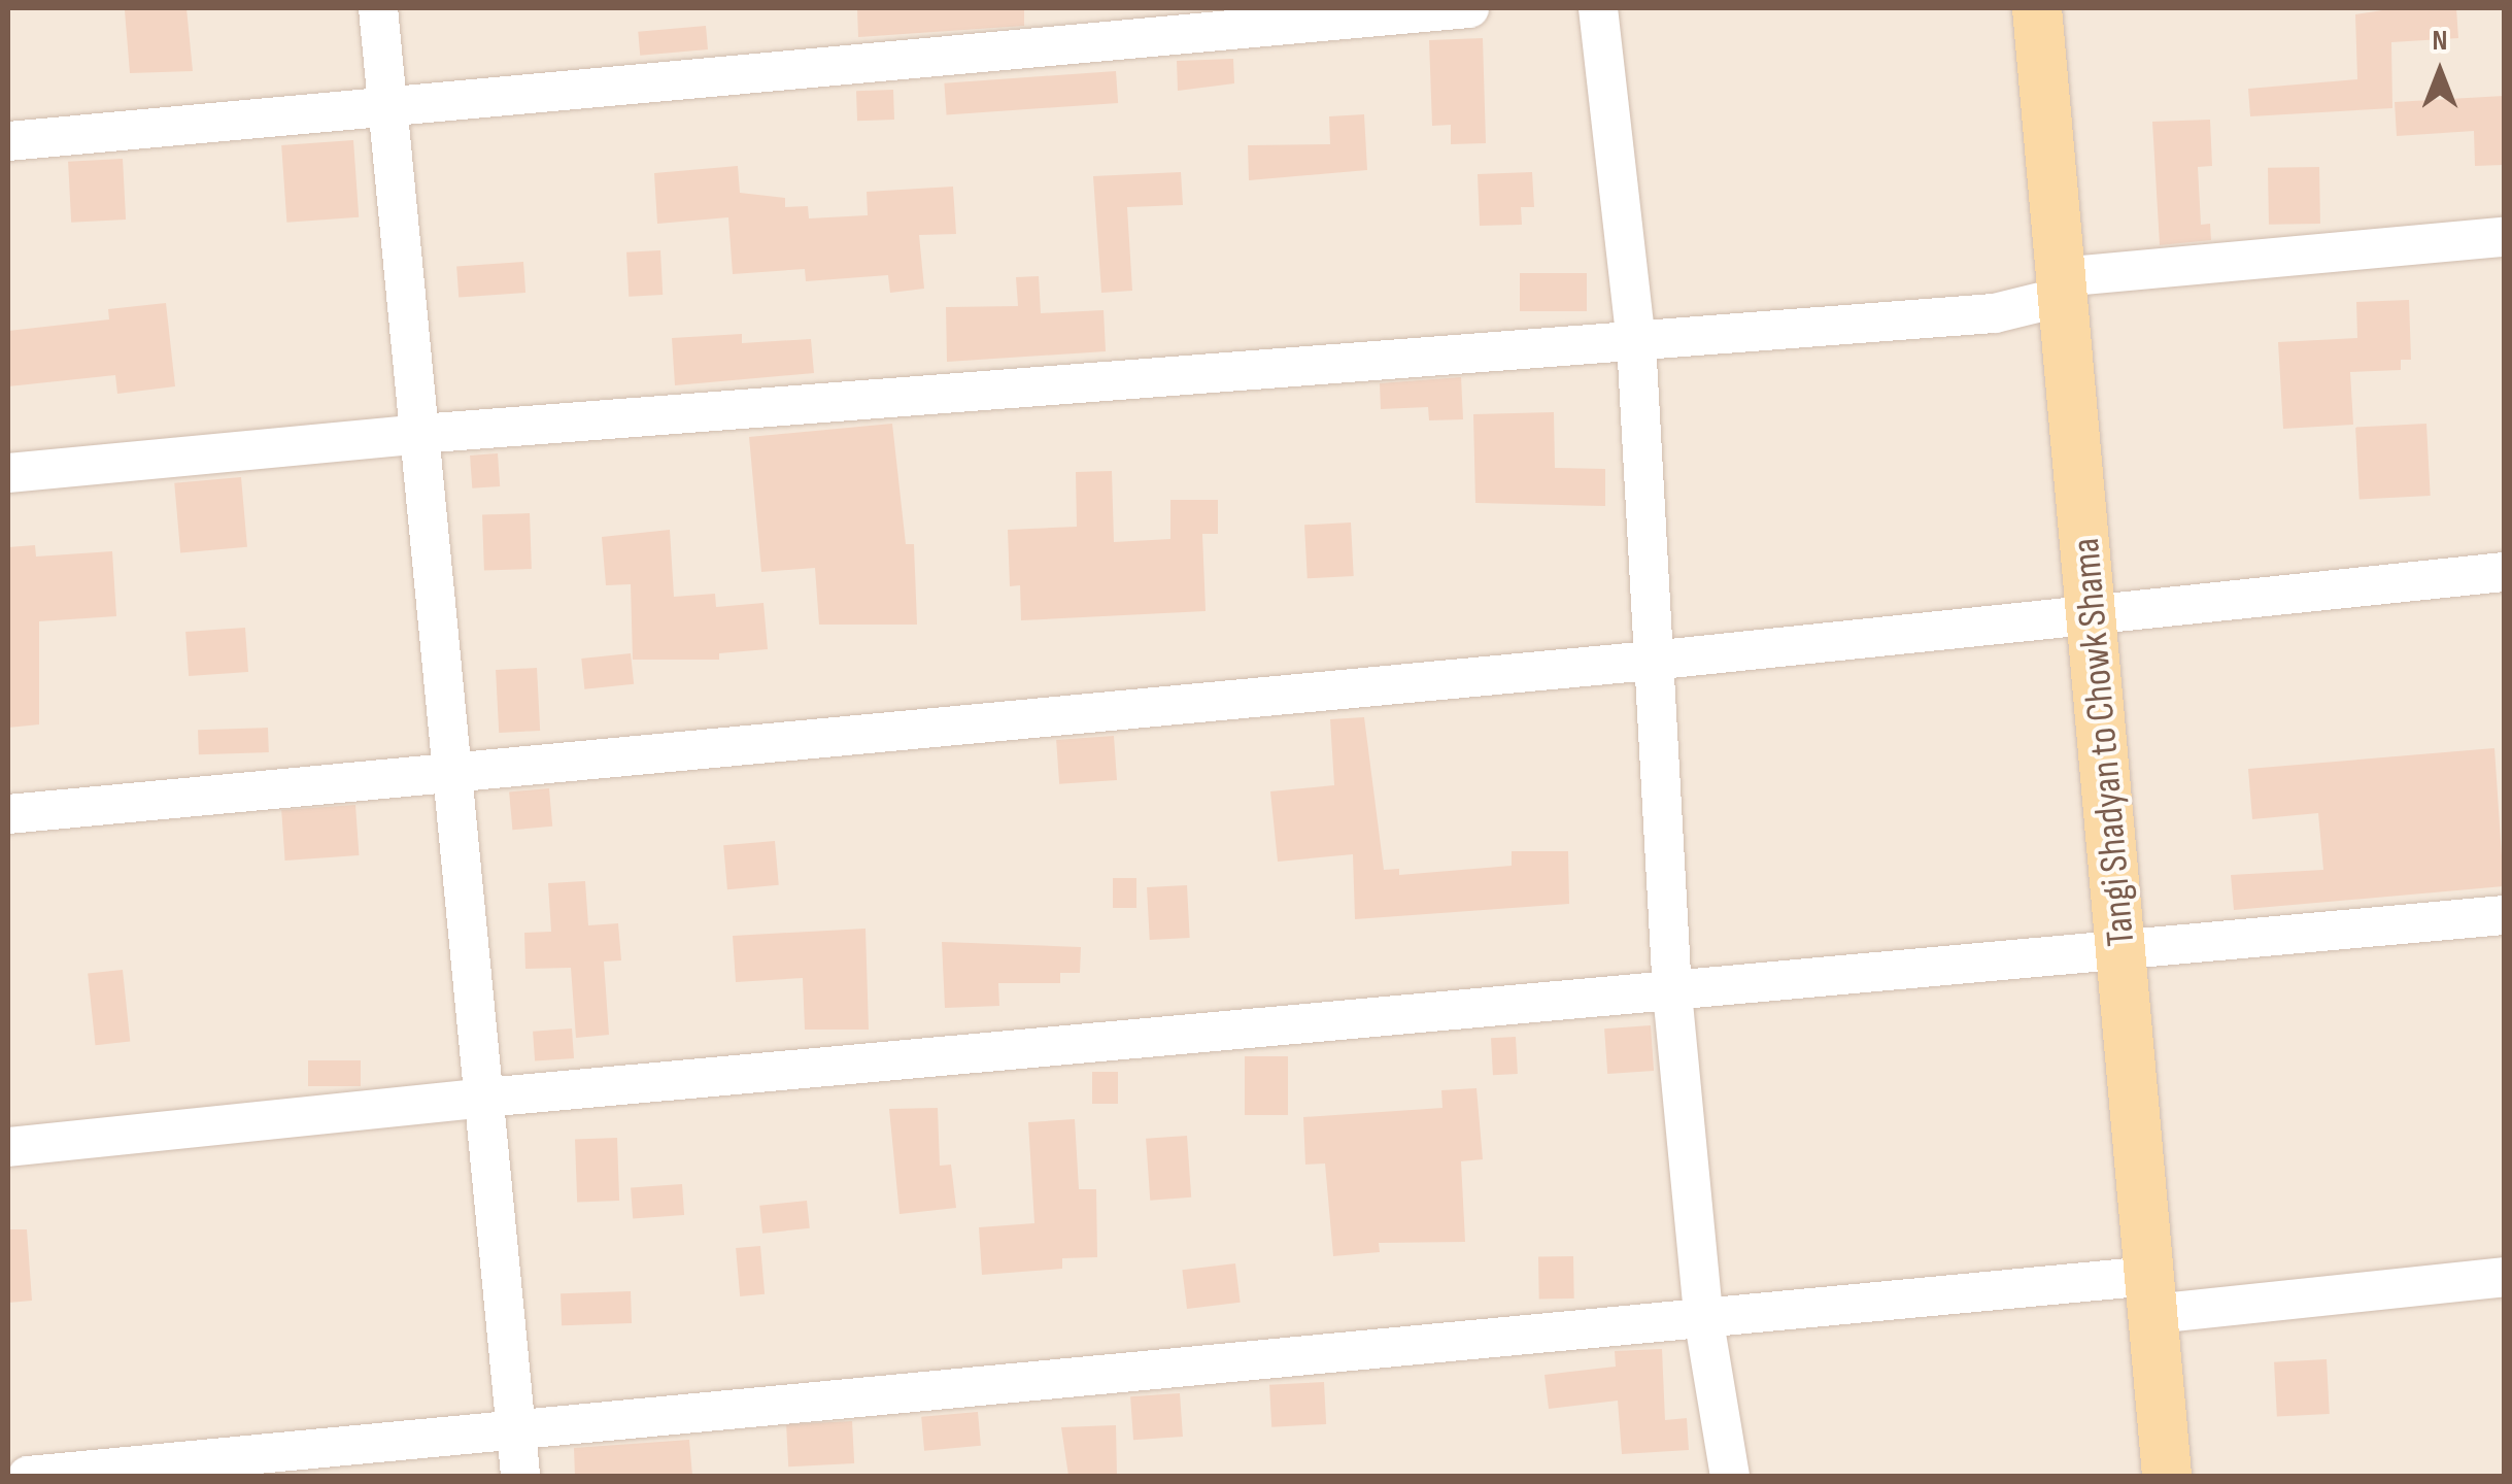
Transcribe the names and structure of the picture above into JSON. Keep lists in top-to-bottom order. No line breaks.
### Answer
{"streets":{"main road":["Tangi Shadyan to Chowk Shama"]},"north":"top"}
